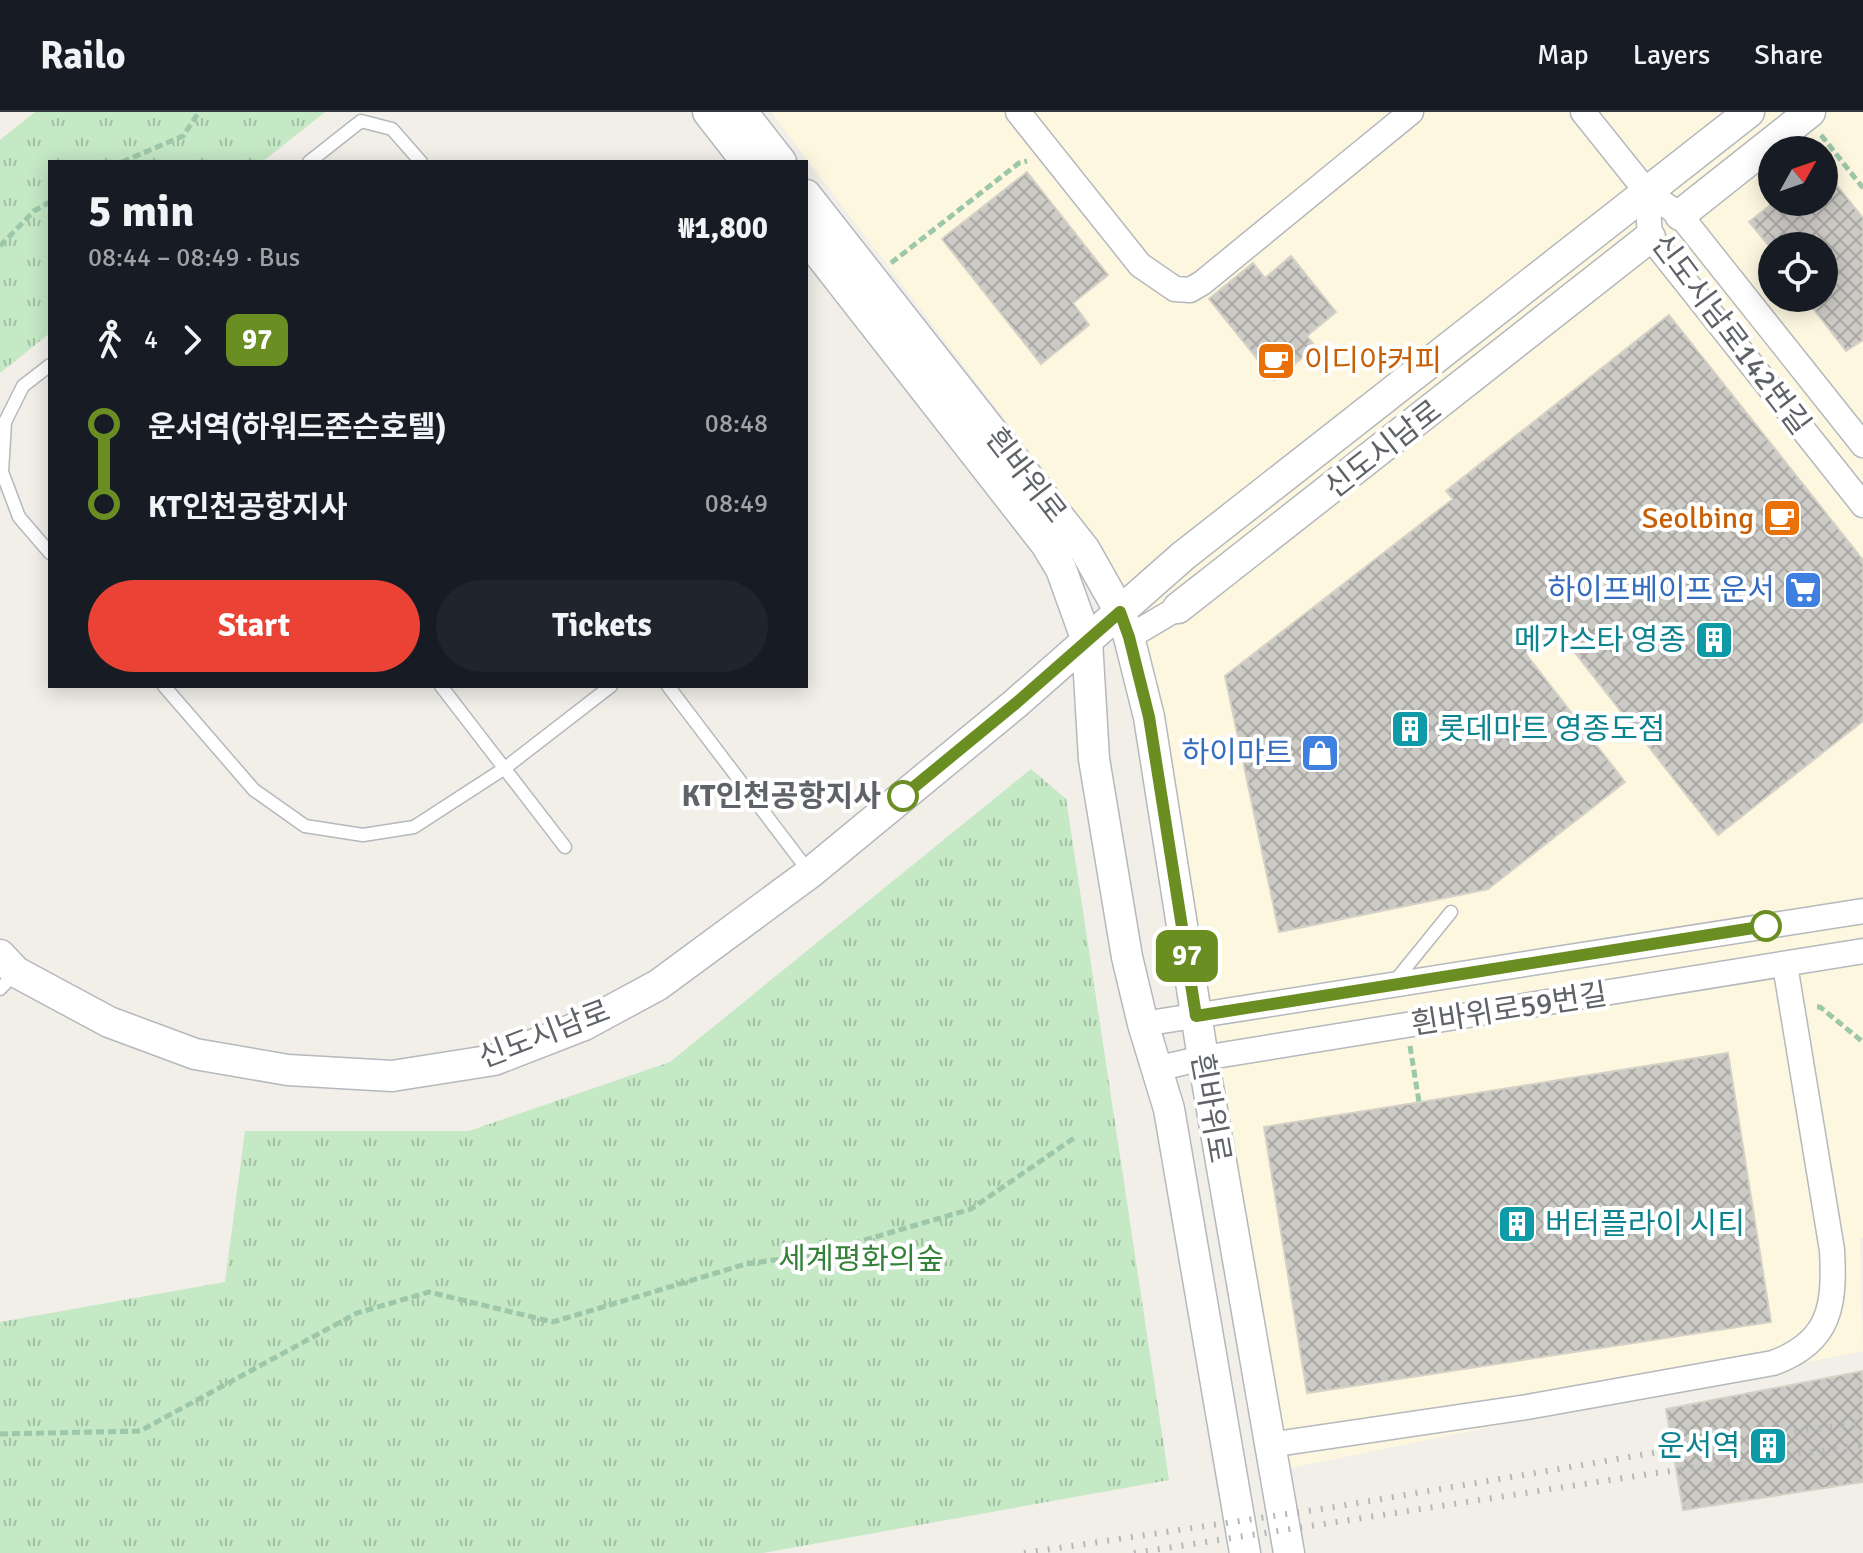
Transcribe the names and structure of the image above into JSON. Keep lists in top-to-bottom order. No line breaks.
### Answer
{"streets":{"street":["신도시남로142번길","신도시남로","흰바위로","흰바위로59번길"]},"crossings":[["신도시남로142번길","신도시남로"],["신도시남로","흰바위로"],["흰바위로","흰바위로59번길"]],"parks":["세계평화의숲"],"places":{"cafe":["이디야커피","Seolbing"],"supermarket":["하이프베이프 운서"],"building":["메가스타 영종","롯데마트 영종도점","버터플라이 시티","운서역"],"shop":["하이마트"],"other":["KT인천공항지사"]},"lines":["bus line 97"],"north":"top right","page":{"header":"Railo","nav":["Map","Layers","Share"],"on_map":"97","heading":["5 min","08:44 – 08:49 · Bus","₩1,800"],"legs":["4","97"],"list":[{"name":"운서역(하워드존슨호텔)","value":"08:48"},{"name":"KT인천공항지사","value":"08:49"}],"buttons":["Start","Tickets"]}}
